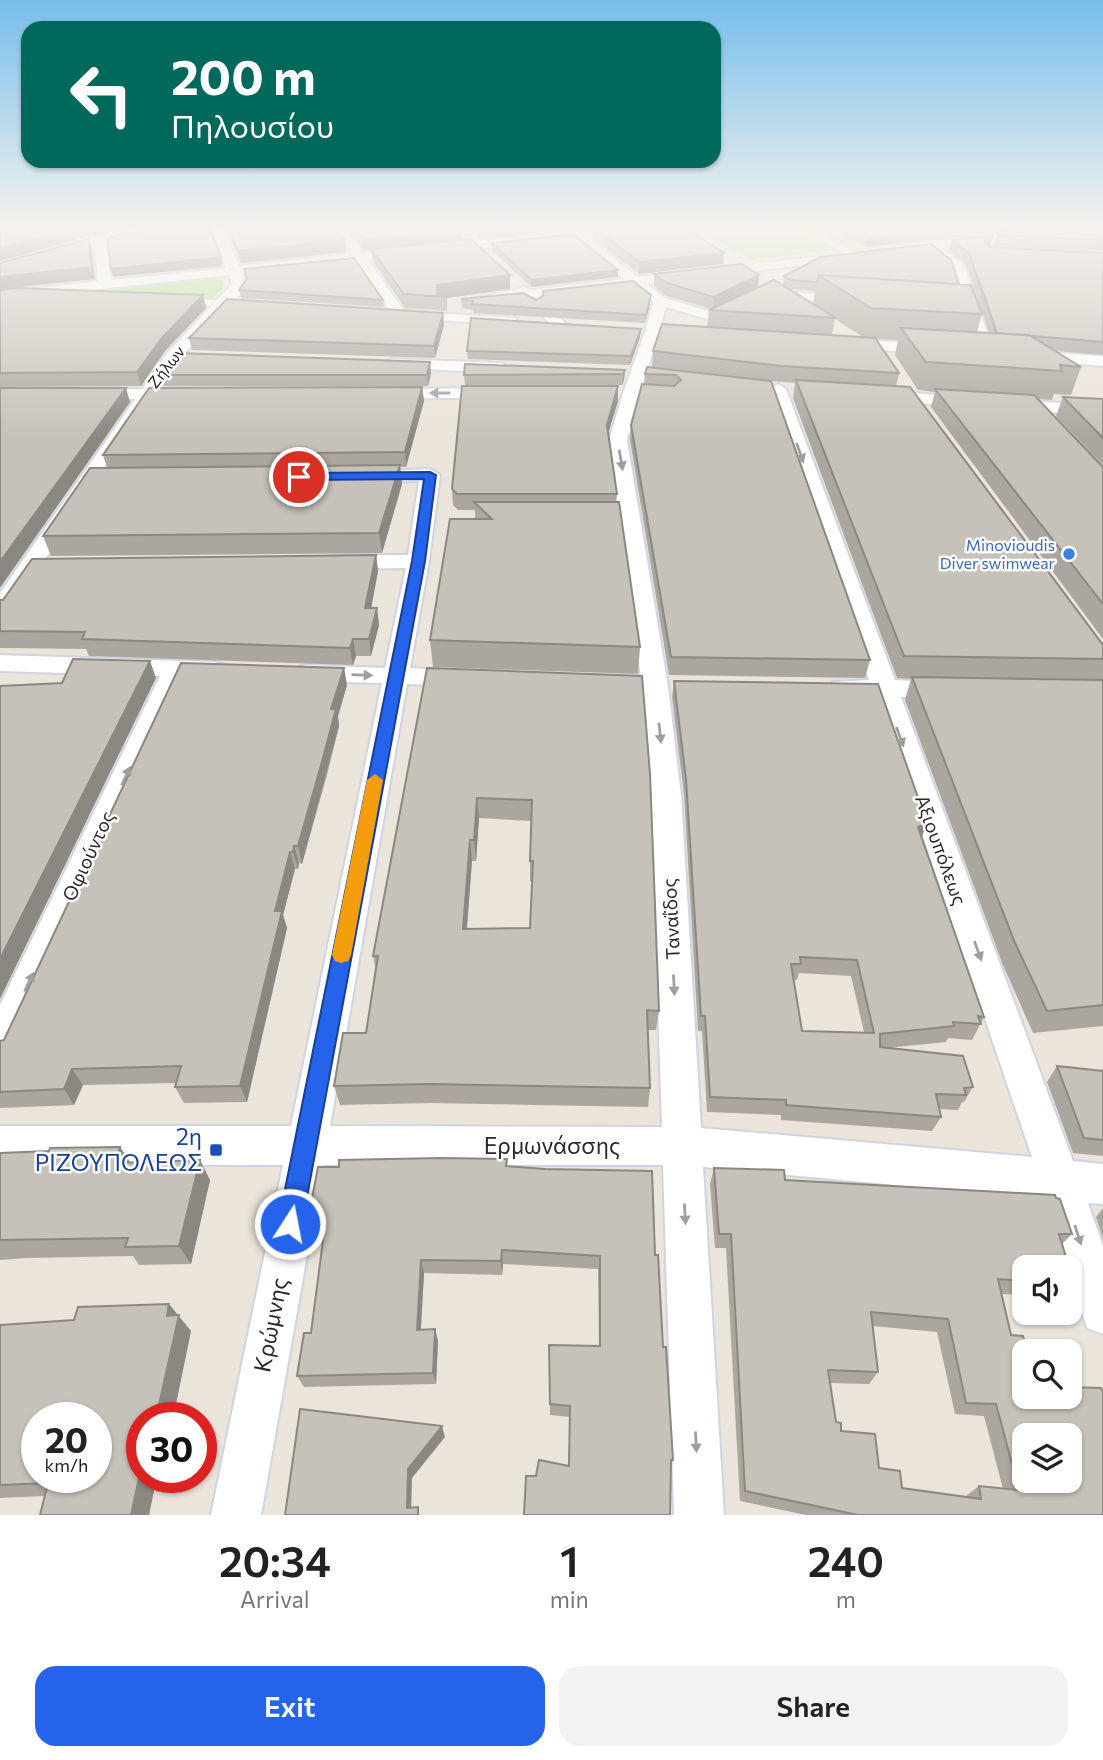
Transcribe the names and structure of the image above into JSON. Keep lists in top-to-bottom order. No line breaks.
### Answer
{"streets":{"street":["Ζήλων","Αξιουπόλεως","Οφιούντος","Ταναΐδος","Ερμωνάσσης","Κρώμνης"]},"crossings":[["Αξιουπόλεως","Ερμωνάσσης"],["Ταναΐδος","Ερμωνάσσης"],["Ερμωνάσσης","Κρώμνης"]],"one_way":["Αξιουπόλεως","Οφιούντος","Ταναΐδος"],"places":{"other":["Minovioudis Diver swimwear"],"transit":["2η ΡΙΖΟΥΠΟΛΕΩΣ"]},"page":{"turn":["200 m","Πηλουσίου"],"speed":"20 km/h","limit":"30","eta":["20:34","Arrival","1","min","240","m"],"buttons":["Exit","Share"]}}
